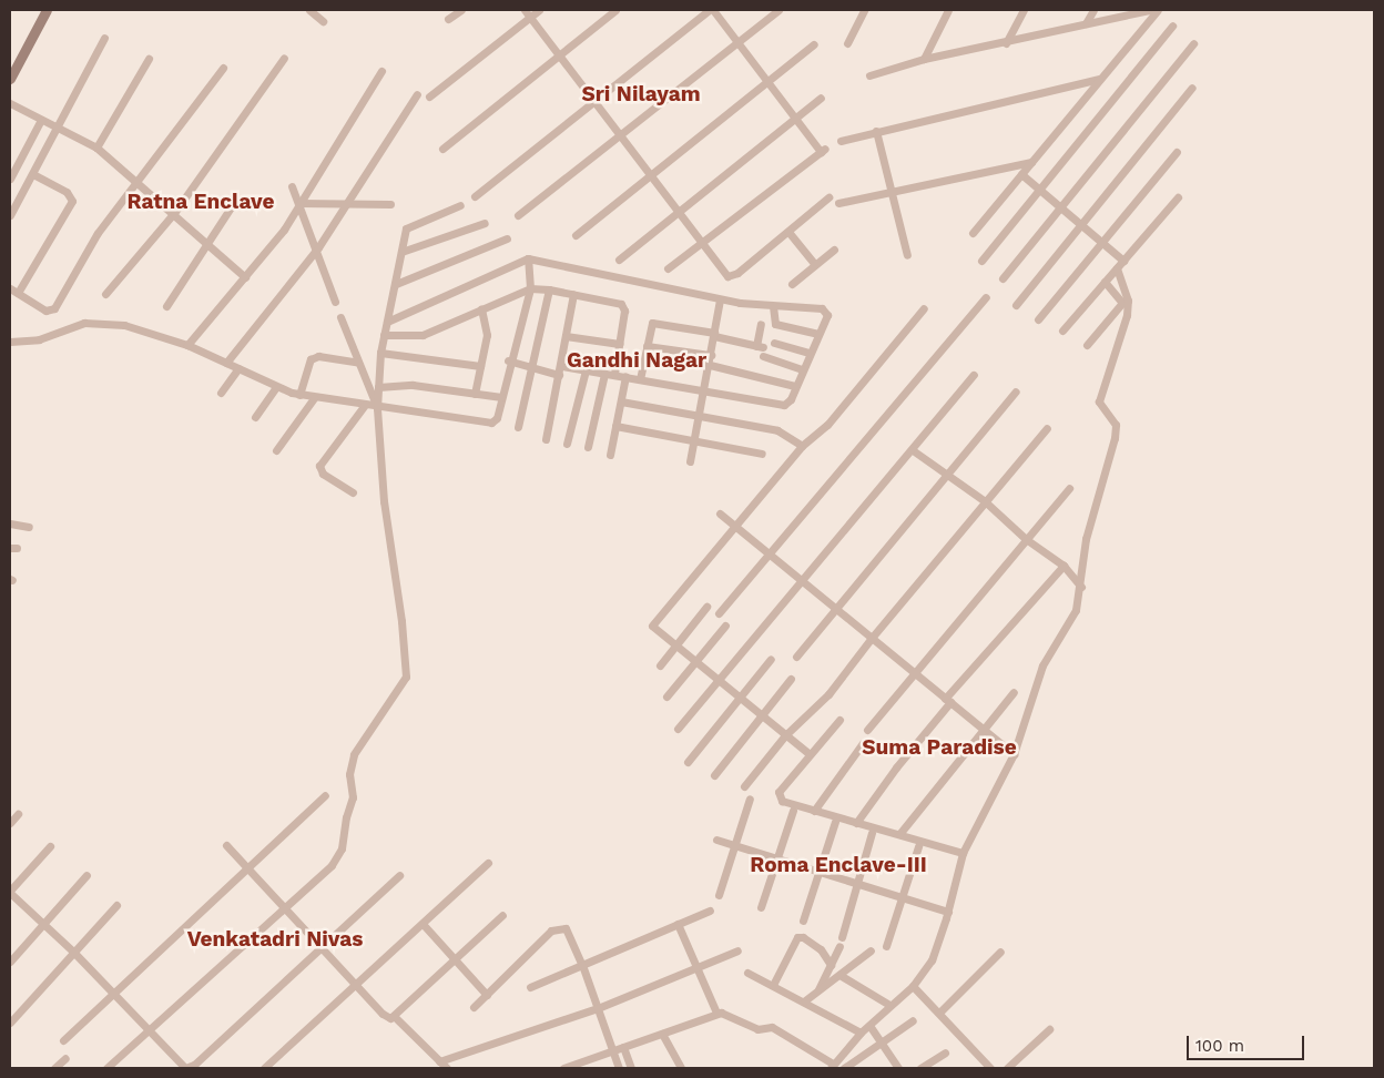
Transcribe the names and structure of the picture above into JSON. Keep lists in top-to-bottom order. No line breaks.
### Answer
{"districts":["Sri Nilayam","Ratna Enclave","Gandhi Nagar","Suma Paradise","Roma Enclave-III","Venkatadri Nivas"],"scale_bar":"100 m"}
